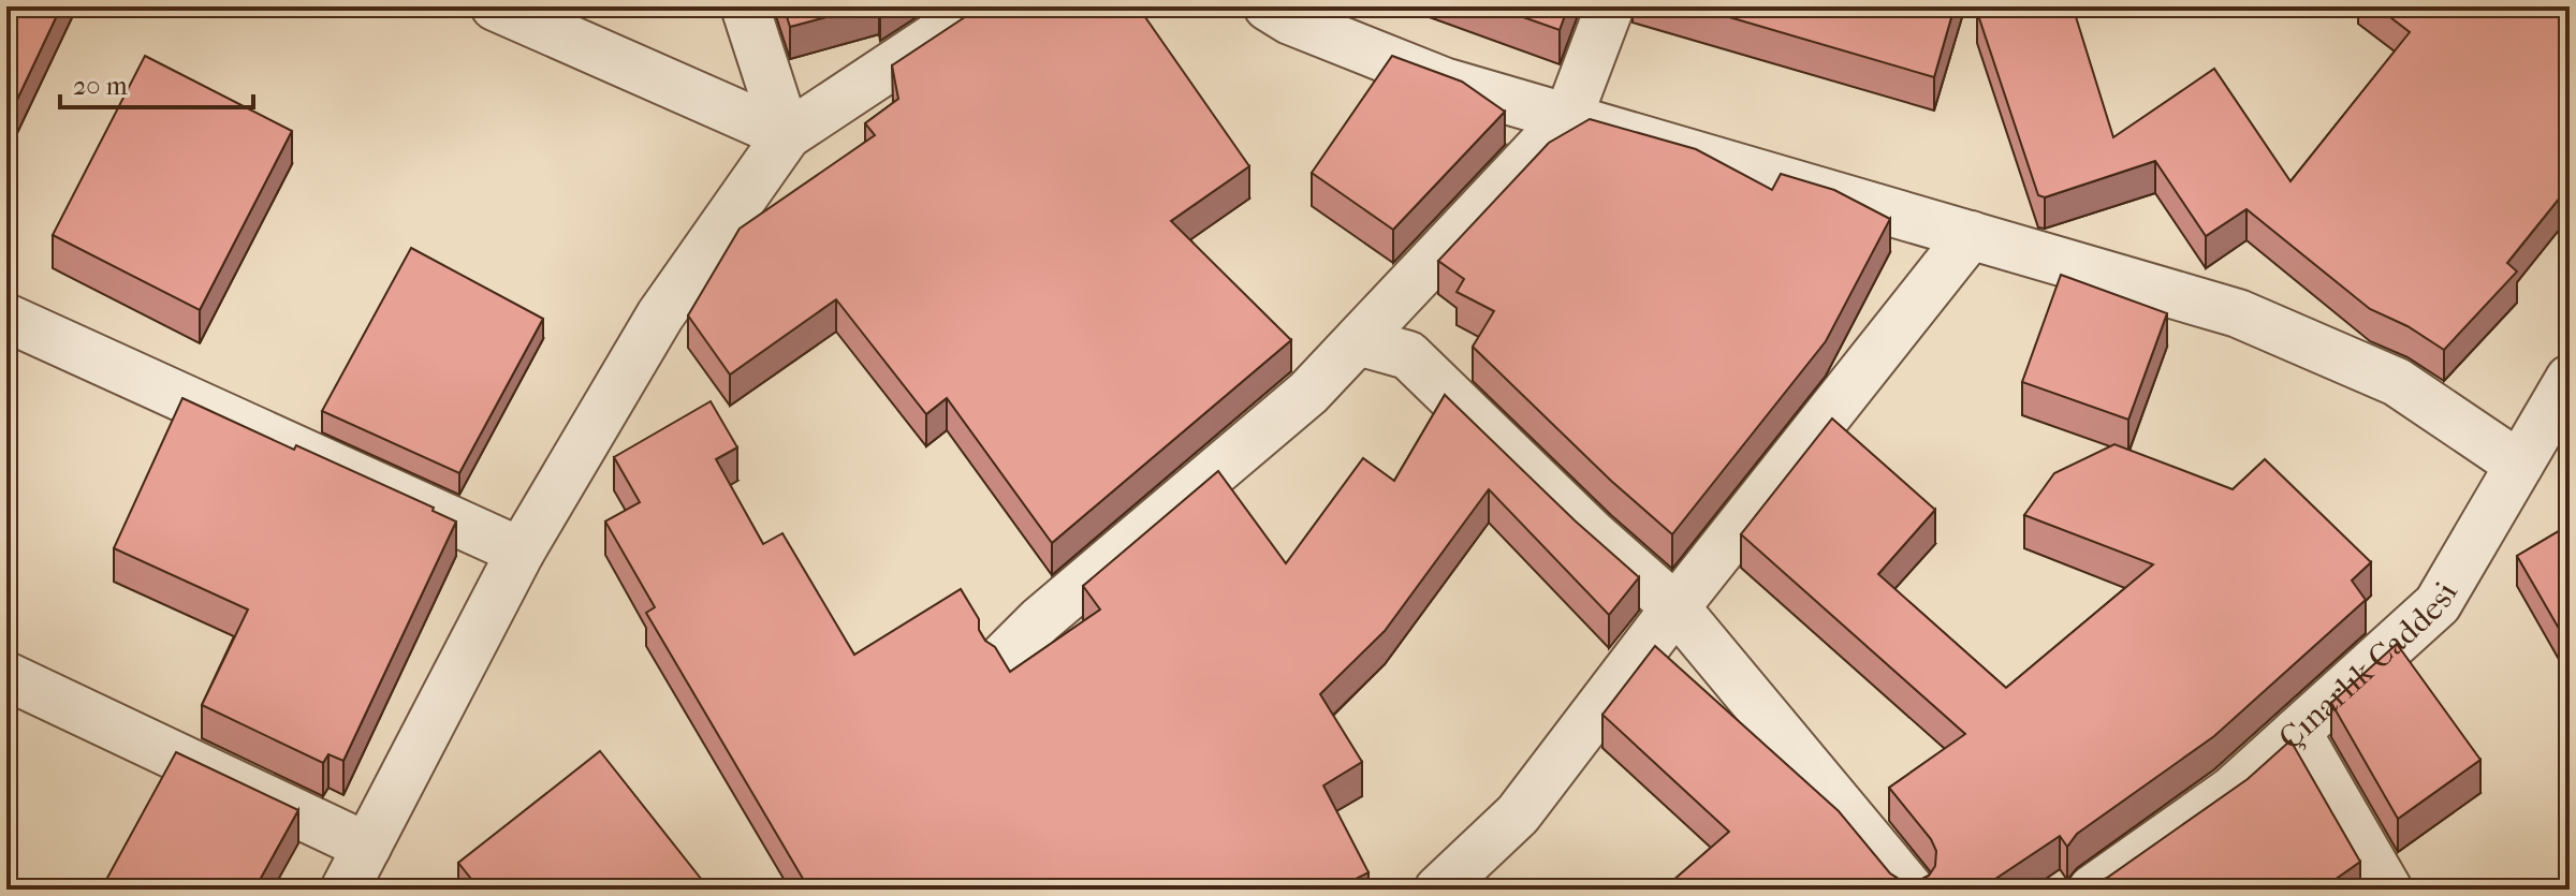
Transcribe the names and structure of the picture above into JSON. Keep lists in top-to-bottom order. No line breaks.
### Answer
{"streets":{"street":["Çınarlık Caddesi"]},"scale_bar":"20 m"}
